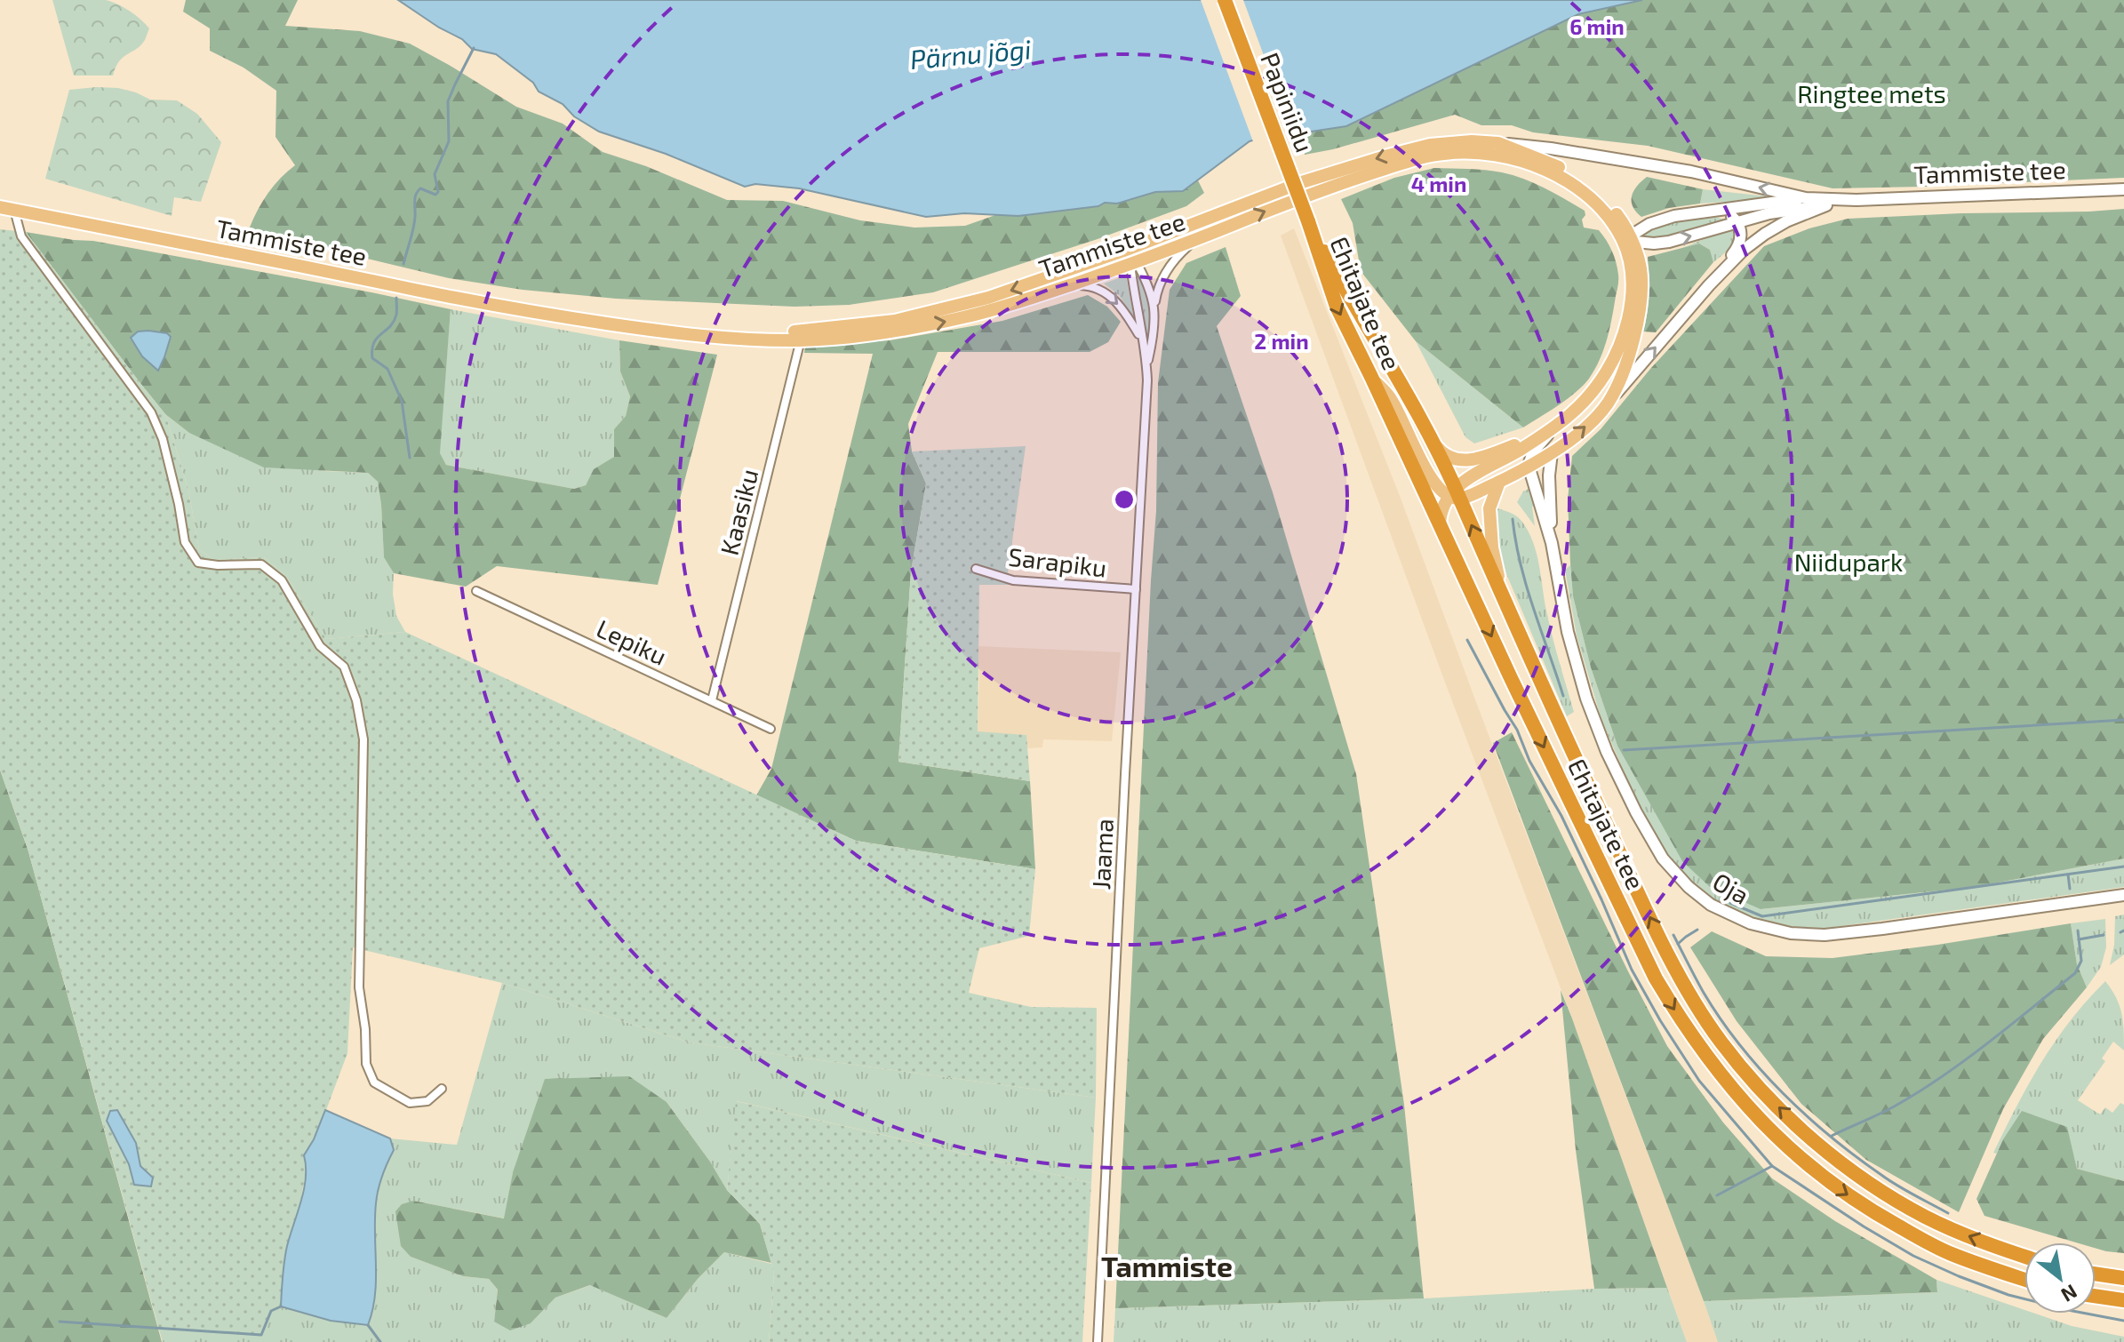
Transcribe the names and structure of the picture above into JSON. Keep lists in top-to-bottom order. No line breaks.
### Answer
{"streets":{"highway":["Papiniidu","Ehitajate tee"],"main road":["Tammiste tee","Oja"],"street":["Kaasiku","Sarapiku","Lepiku","Jaama"]},"crossings":[["Papiniidu","Ehitajate tee"],["Tammiste tee","Kaasiku"],["Tammiste tee","Jaama"],["Kaasiku","Lepiku"],["Sarapiku","Jaama"]],"districts":["Tammiste"],"water":["Pärnu jõgi"],"parks":["Ringtee mets","Niidupark"],"north":"bottom right","rings":["6 min","4 min","2 min"]}
